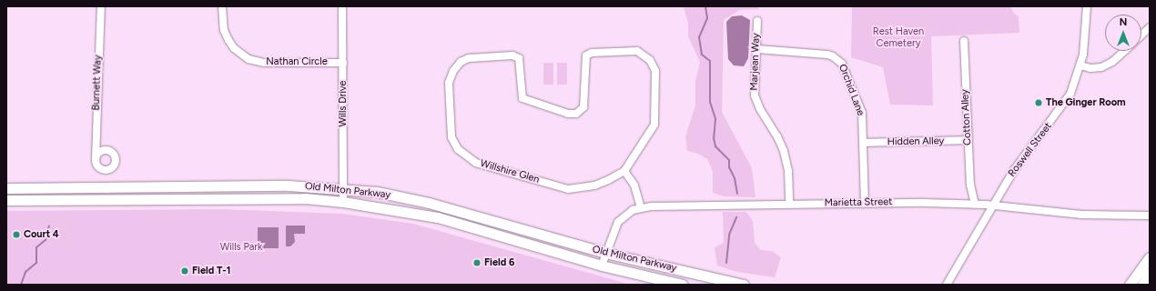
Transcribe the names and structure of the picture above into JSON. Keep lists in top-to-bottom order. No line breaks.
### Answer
{"streets":{"main road":["Old Milton Parkway"],"street":["Nathan Circle","Marjean Way","Burnett Way","Orchid Lane","Wills Drive","Cotton Alley","Hidden Alley","Roswell Street","Willshire Glen","Marietta Street"]},"crossings":[["Nathan Circle","Wills Drive"],["Marjean Way","Orchid Lane"],["Marjean Way","Marietta Street"],["Orchid Lane","Hidden Alley"],["Orchid Lane","Marietta Street"],["Wills Drive","Old Milton Parkway"],["Cotton Alley","Hidden Alley"],["Cotton Alley","Marietta Street"],["Roswell Street","Marietta Street"],["Old Milton Parkway","Marietta Street"]],"parks":["Rest Haven Cemetery","Wills Park"],"places":["The Ginger Room","Court 4","Field 6","Field T-1"],"north":"top"}
